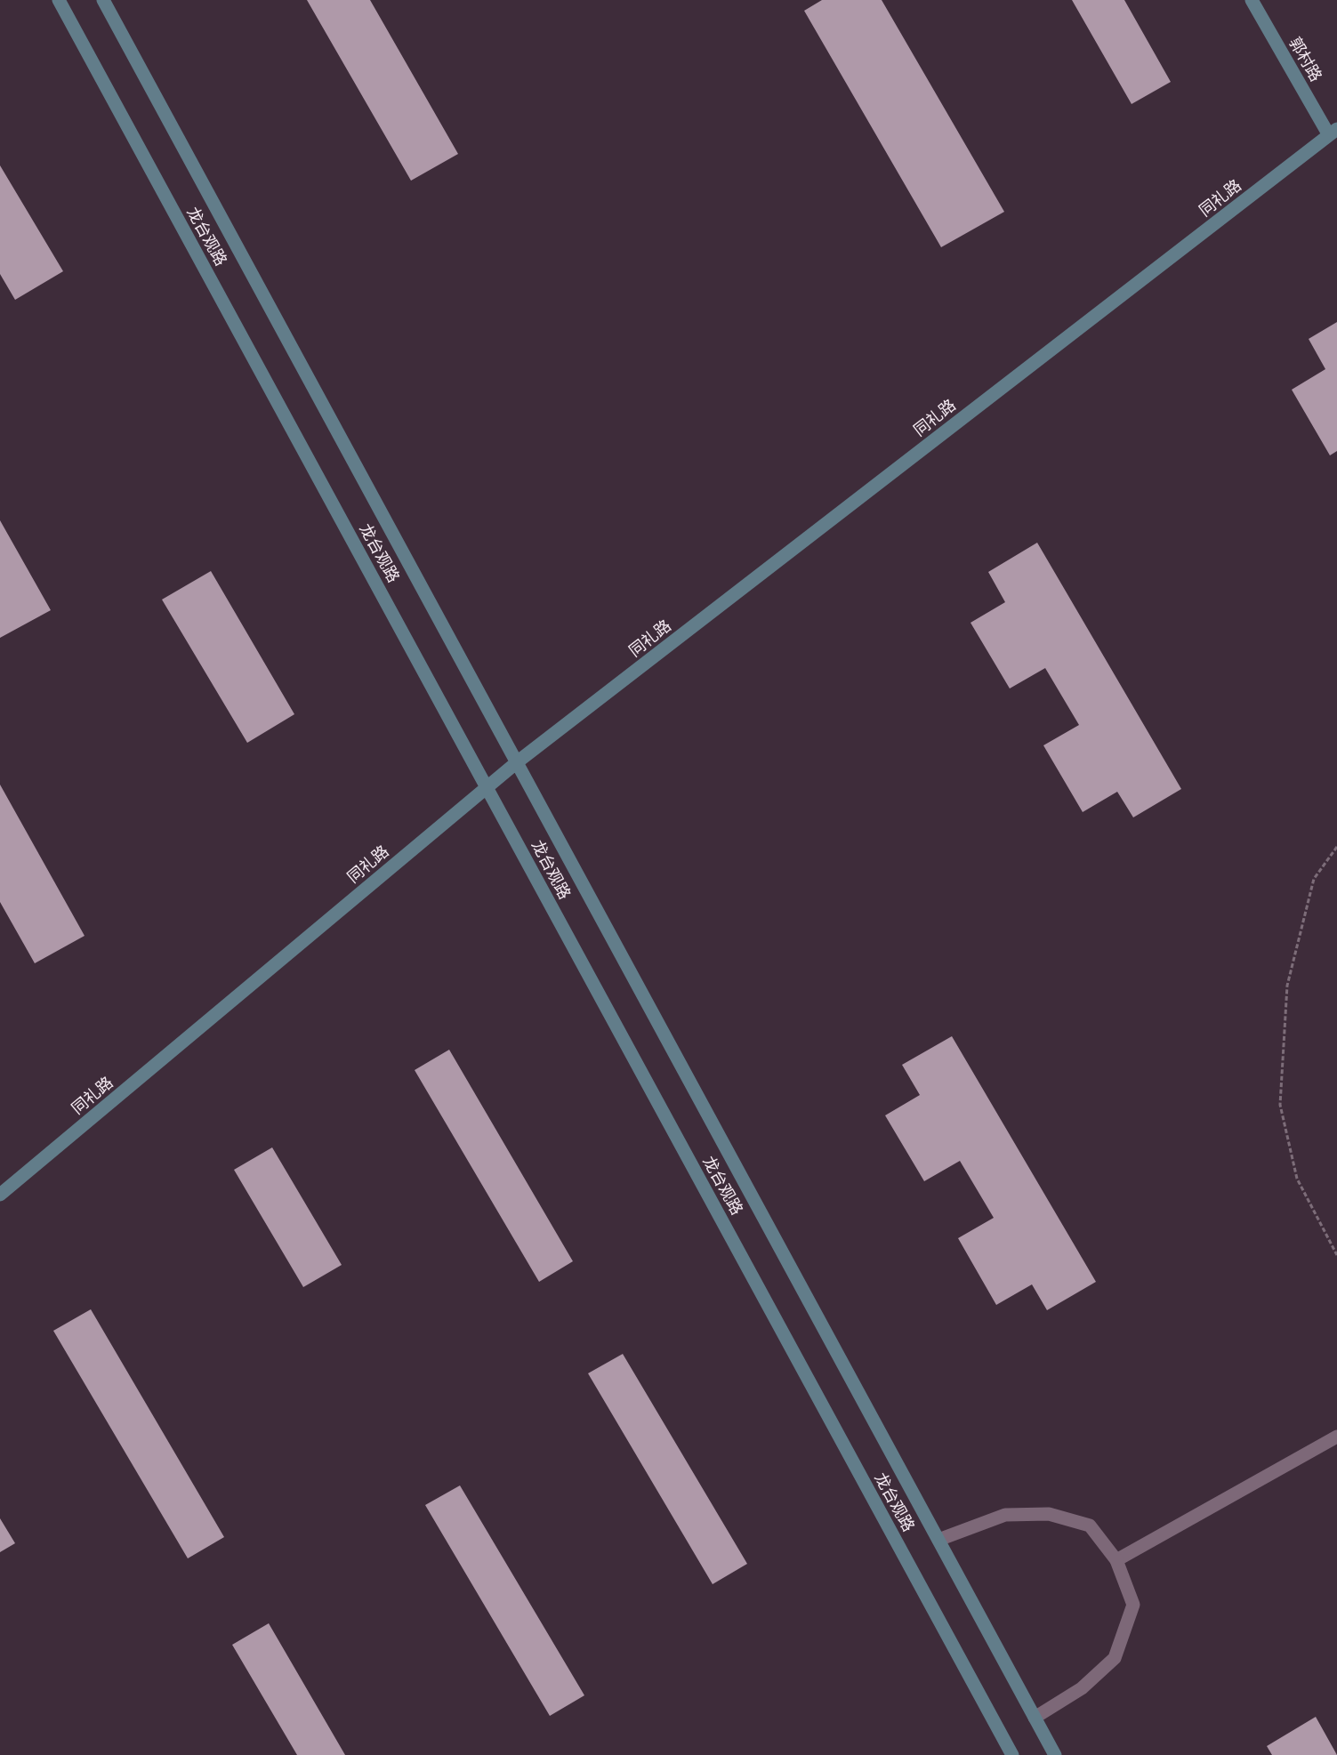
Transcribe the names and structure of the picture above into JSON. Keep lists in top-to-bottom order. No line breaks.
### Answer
{"streets":{"street":["郭村路","同礼路","龙台观路"]},"crossings":[["郭村路","同礼路"],["同礼路","龙台观路"]]}
